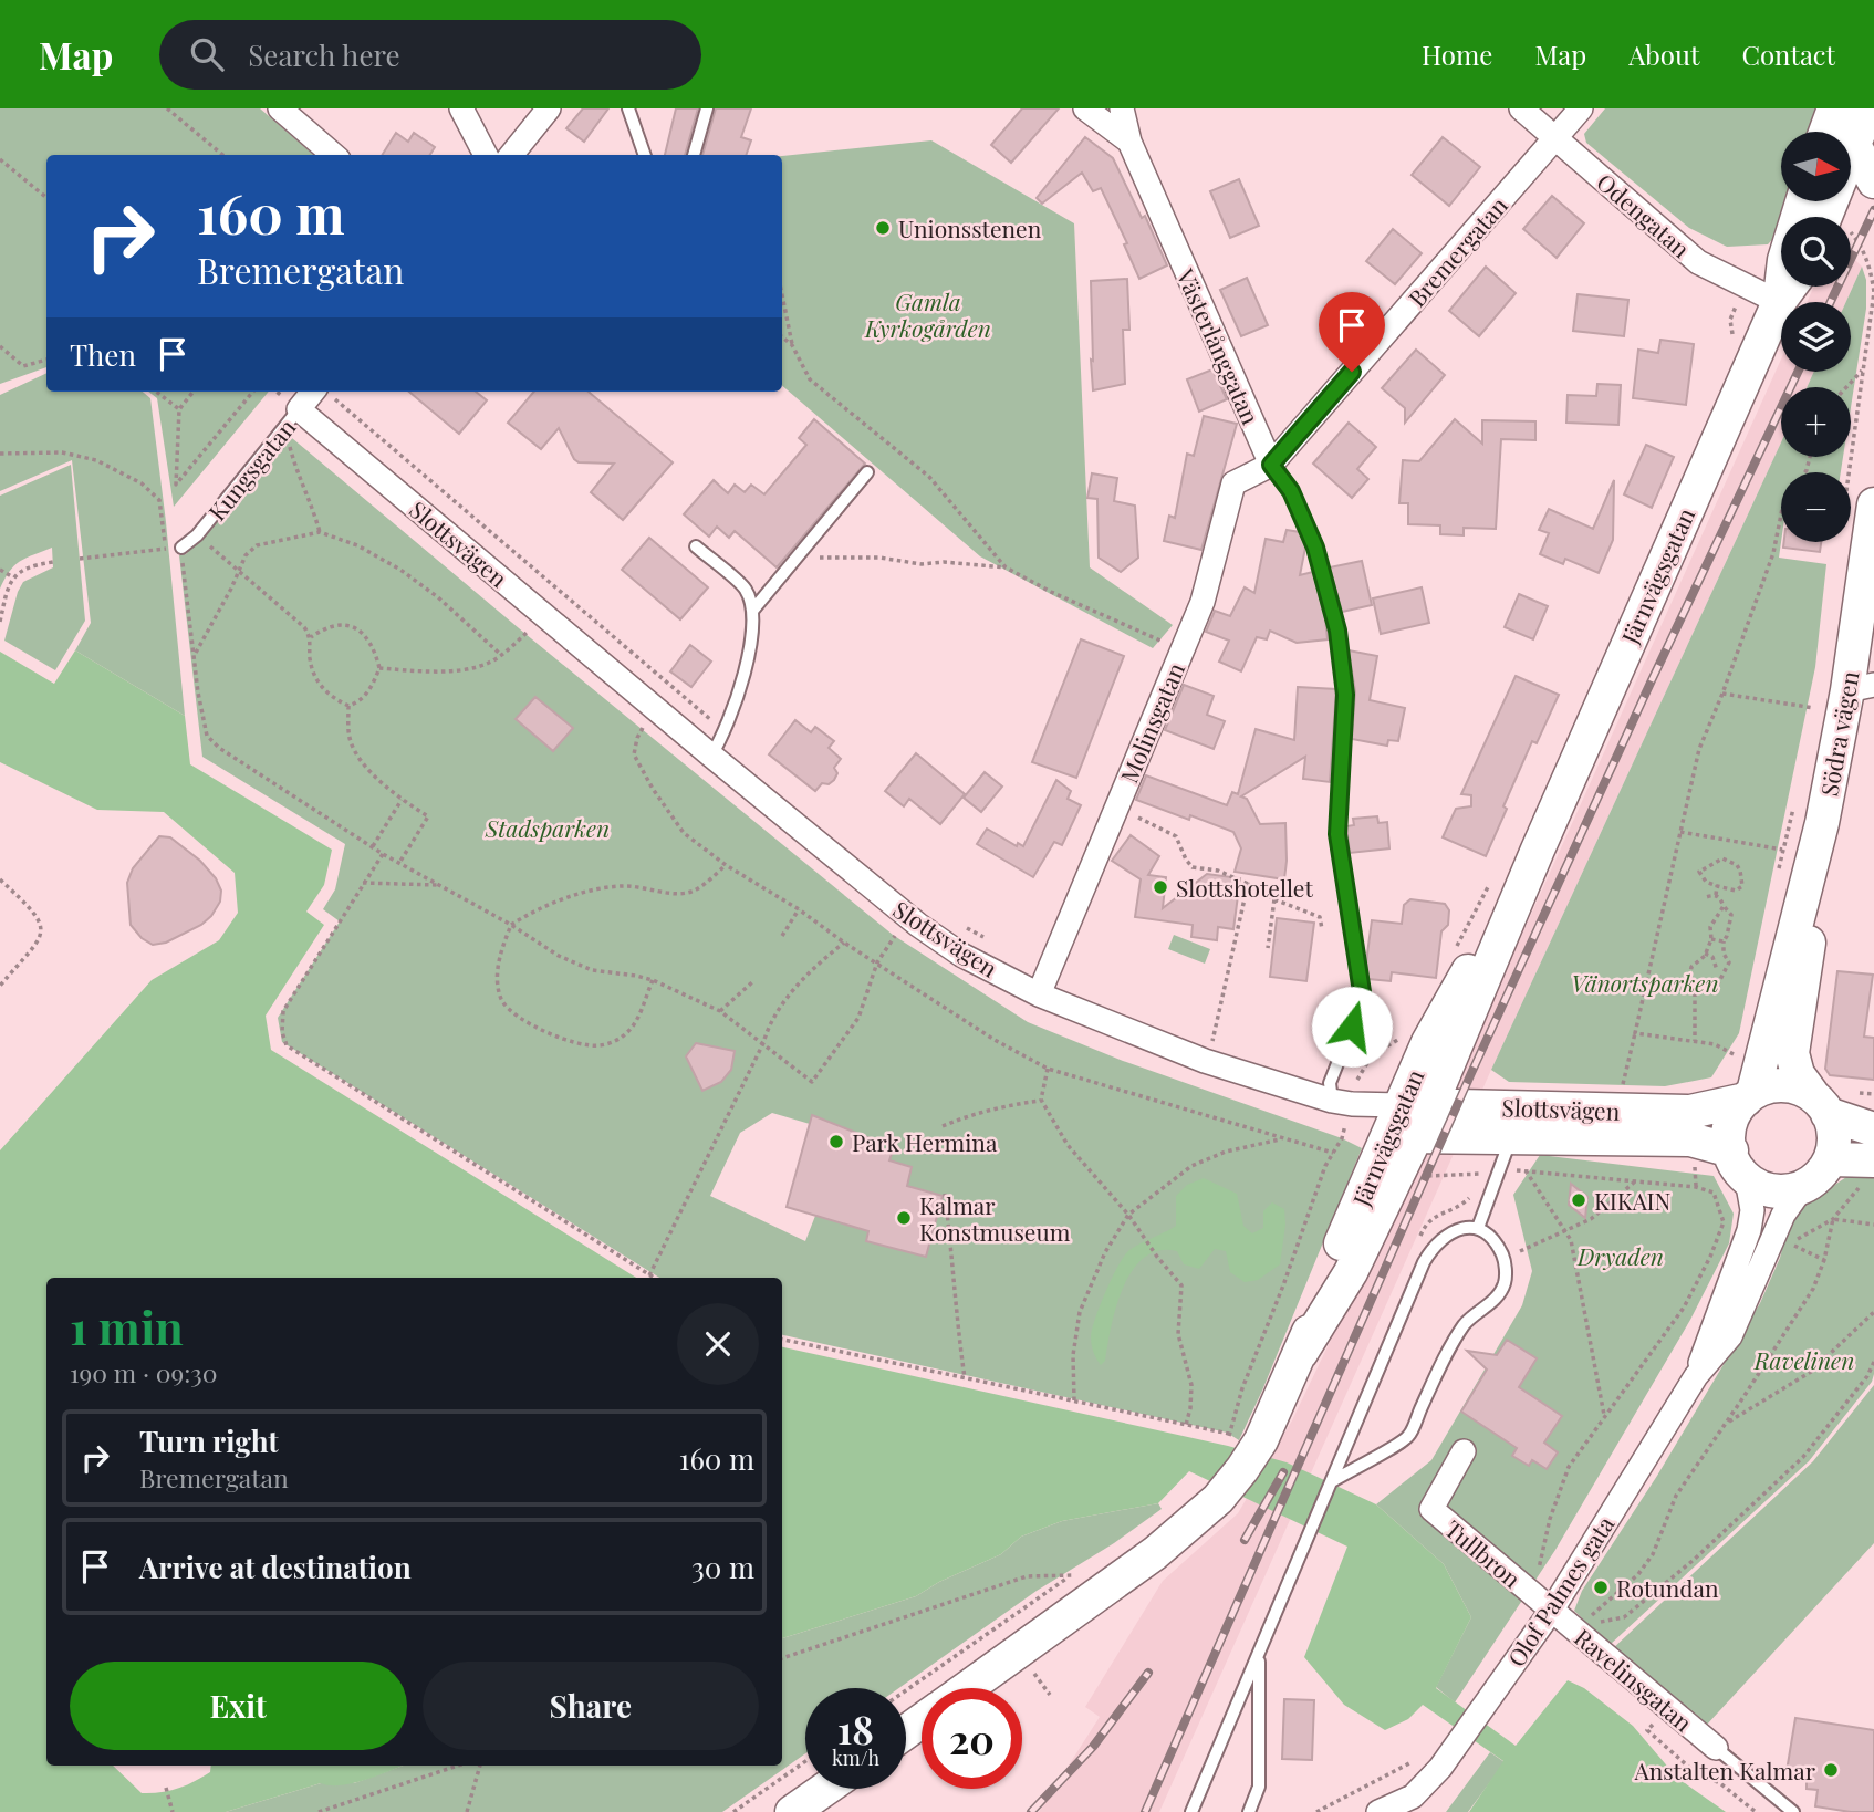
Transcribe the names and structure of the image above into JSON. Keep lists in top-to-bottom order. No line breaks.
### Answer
{"streets":{"main road":["Slottsvägen","Järnvägsgatan","Södra vägen"],"street":["Odengatan","Bremergatan","Västerlånggatan","Kungsgatan","Molinsgatan","Tullbron","Olof Palmes gata","Ravelinsgatan"]},"crossings":[["Odengatan","Bremergatan"],["Odengatan","Järnvägsgatan"],["Bremergatan","Västerlånggatan"],["Bremergatan","Molinsgatan"],["Västerlånggatan","Slottsvägen"],["Västerlånggatan","Molinsgatan"],["Kungsgatan","Slottsvägen"],["Slottsvägen","Järnvägsgatan"],["Slottsvägen","Molinsgatan"],["Slottsvägen","Södra vägen"],["Slottsvägen","Olof Palmes gata"],["Södra vägen","Olof Palmes gata"],["Tullbron","Olof Palmes gata"],["Tullbron","Ravelinsgatan"],["Olof Palmes gata","Ravelinsgatan"]],"parks":["Gamla Kyrkogården","Stadsparken","Vänortsparken","Dryaden","Ravelinen"],"places":["Unionsstenen","Slottshotellet","Park Hermina","KIKAIN","Kalmar Konstmuseum","Rotundan","Anstalten Kalmar"],"north":"right","page":{"header":"Map","search":"Search here","nav":["Home","Map","About","Contact"],"map_buttons":["+","−"],"turn":["160 m","Bremergatan"],"then":"Then","heading":["1 min","190 m · 09:30"],"list":[{"name":"Turn right","note":"Bremergatan","value":"160 m"},{"name":"Arrive at destination","value":"30 m"}],"buttons":["Exit","Share"],"speed":"18 km/h","limit":"20"}}
